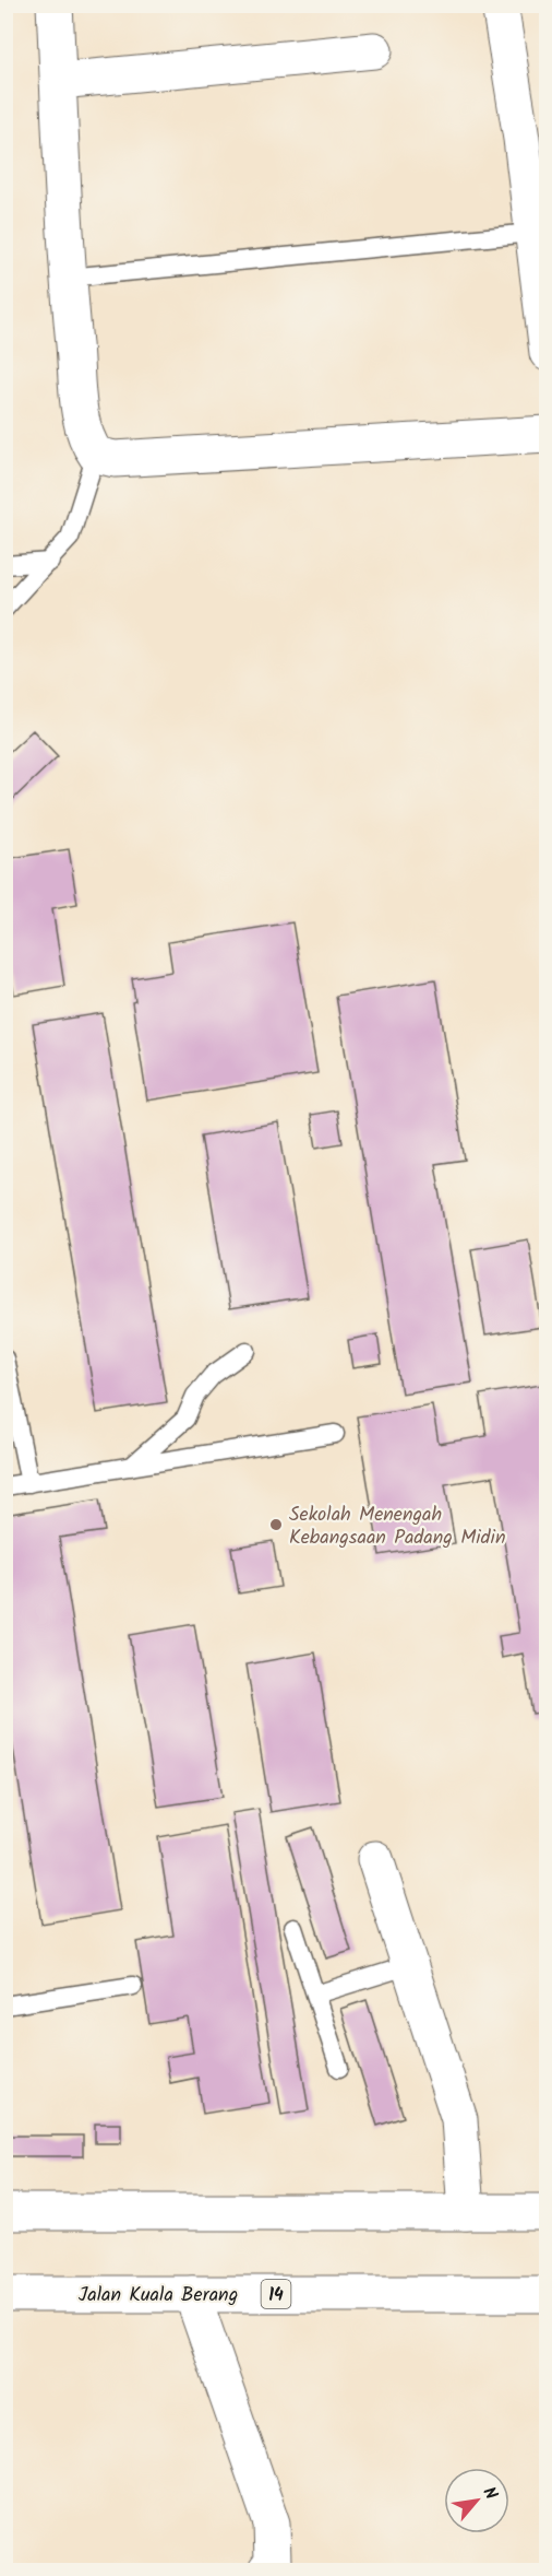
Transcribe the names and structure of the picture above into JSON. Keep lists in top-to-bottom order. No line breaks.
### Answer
{"streets":{"main road":["Jalan Kuala Berang","14"]},"places":["Sekolah Menengah Kebangsaan Padang Midin"],"north":"top right"}
